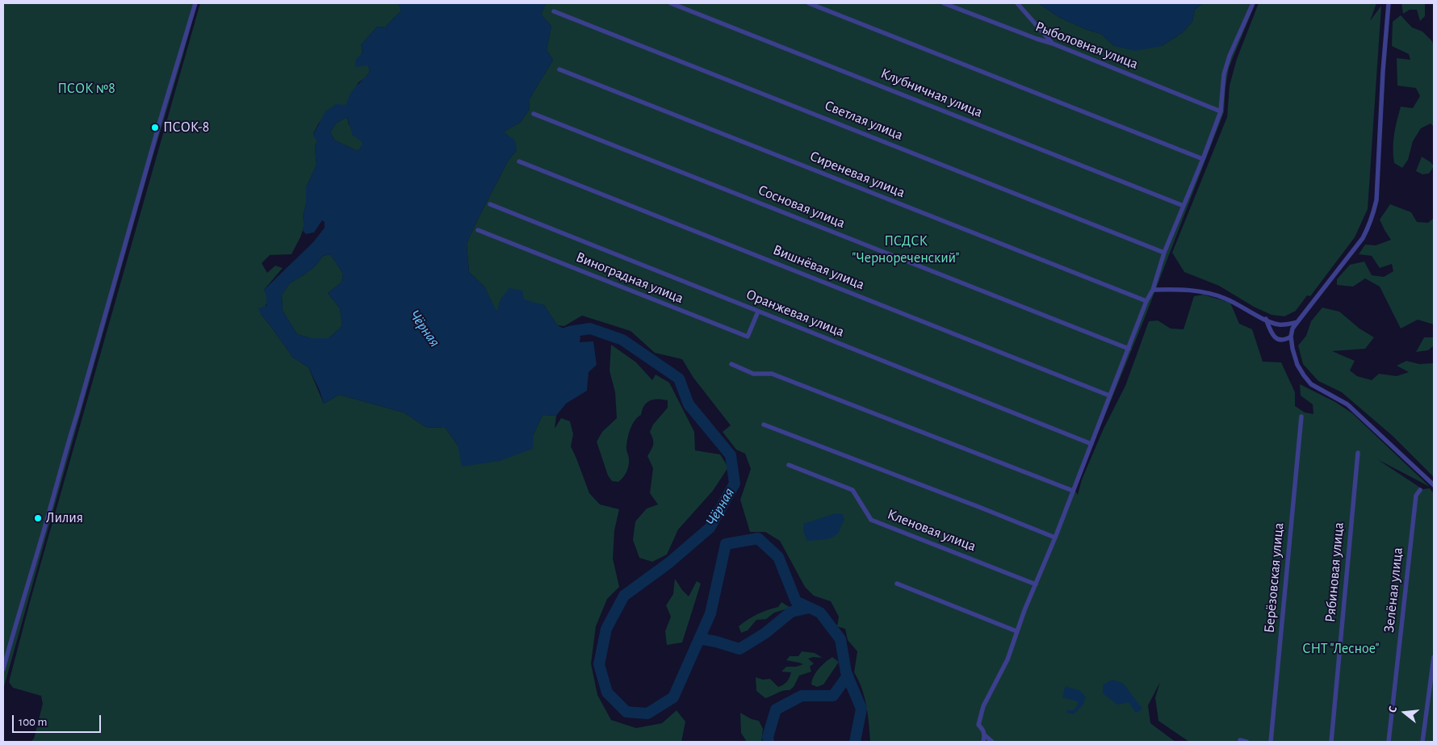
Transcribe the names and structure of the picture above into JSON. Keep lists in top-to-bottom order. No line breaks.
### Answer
{"streets":{"street":["Рыболовная улица","Клубничная улица","Светлая улица","Сиреневая улица","Сосновая улица","Вишнёвая улица","Виноградная улица","Оранжевая улица","Кленовая улица","Рябиновая улица","Берёзовская улица","Зелёная улица"]},"crossings":[["Виноградная улица","Оранжевая улица"]],"water":["Чёрная"],"parks":["ПСОК №8","ПСДСК \"Чернореченский\"","СНТ \"Лесное\""],"places":["ПСОК-8","Лилия"],"scale_bar":"100 m","north":"left"}
